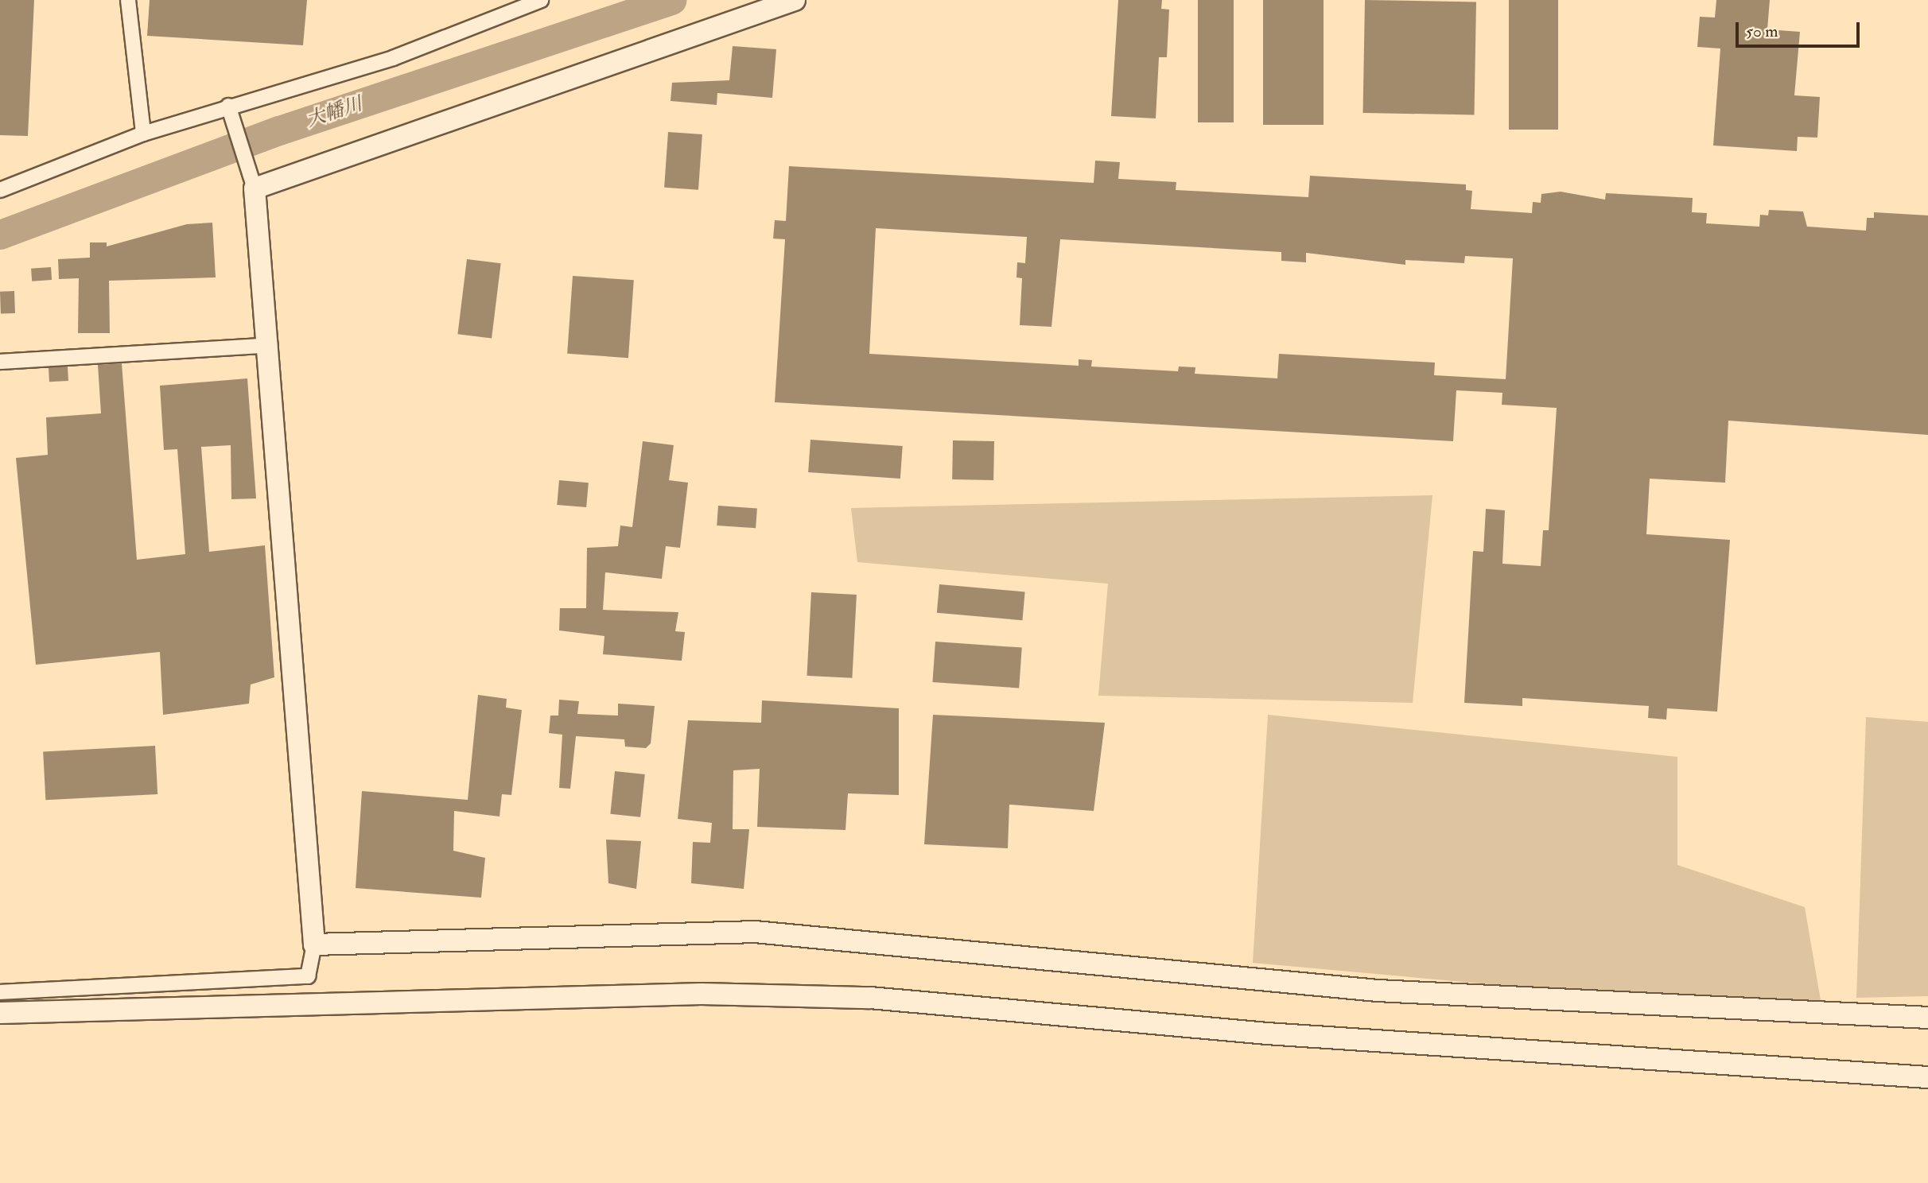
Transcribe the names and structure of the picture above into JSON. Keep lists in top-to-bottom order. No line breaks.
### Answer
{"water":["大幡川"],"scale_bar":"50 m"}
